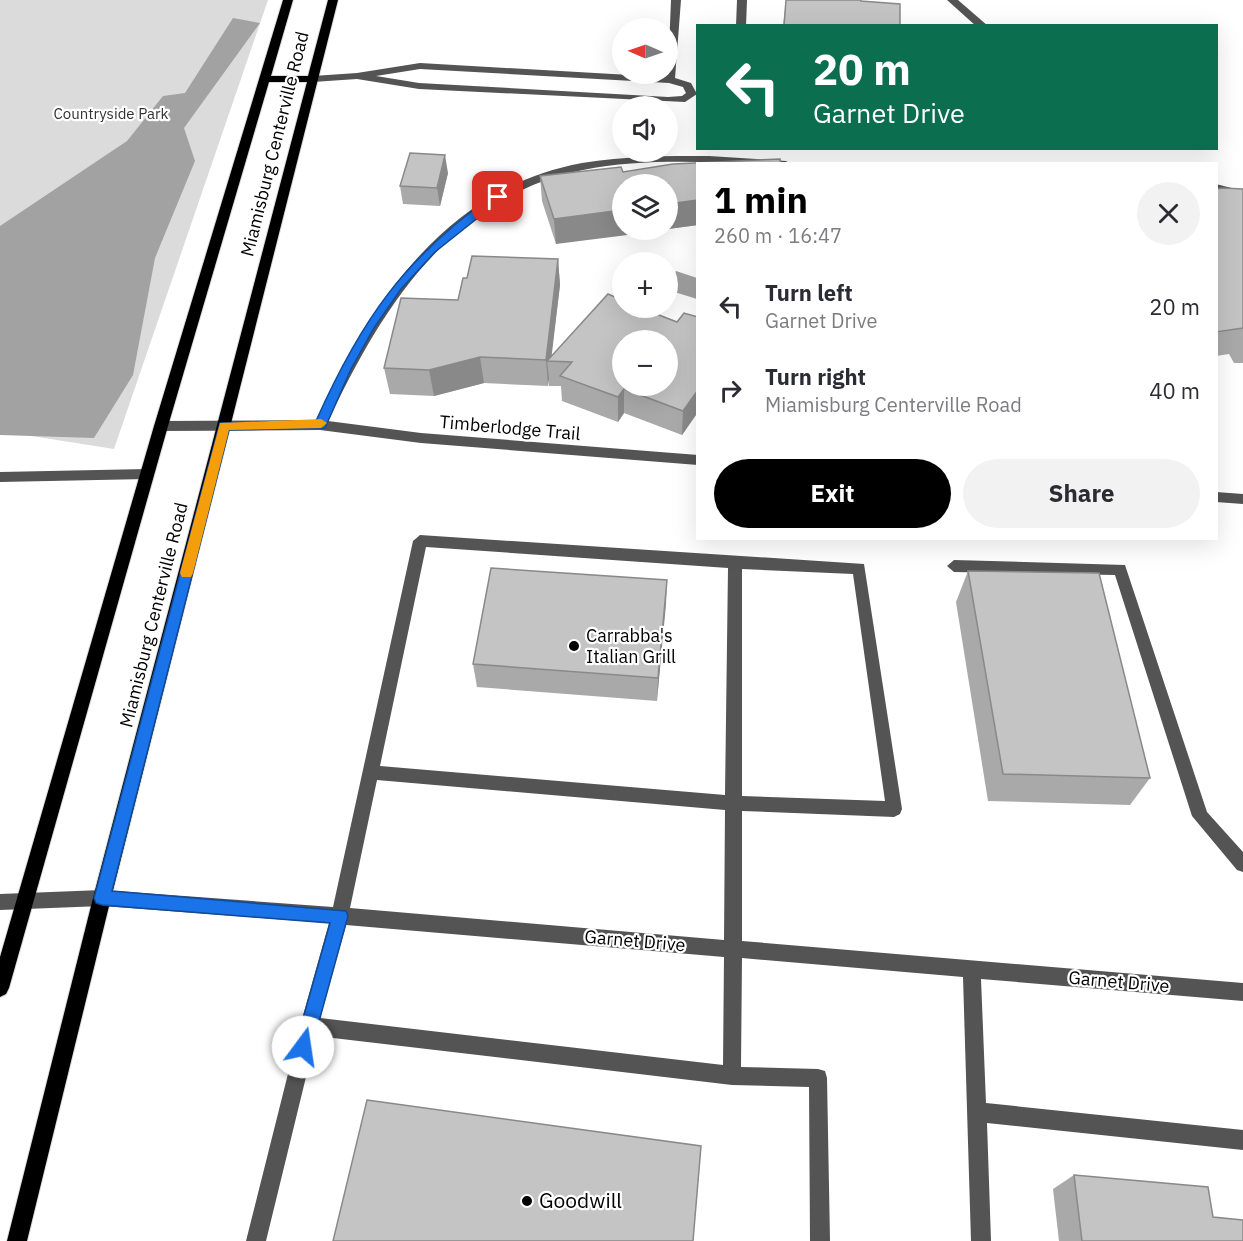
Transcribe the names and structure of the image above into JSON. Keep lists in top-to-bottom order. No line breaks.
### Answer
{"streets":{"main road":["Miamisburg Centerville Road"],"street":["Timberlodge Trail","Garnet Drive"]},"crossings":[["Miamisburg Centerville Road","Timberlodge Trail"],["Miamisburg Centerville Road","Garnet Drive"]],"parks":["Countryside Park"],"places":["Carrabba's Italian Grill","Goodwill"],"north":"left","page":{"map_buttons":["+","−"],"turn":["20 m","Garnet Drive"],"heading":["1 min","260 m · 16:47"],"list":[{"name":"Turn left","note":"Garnet Drive","value":"20 m"},{"name":"Turn right","note":"Miamisburg Centerville Road","value":"40 m"}],"buttons":["Exit","Share"]}}
